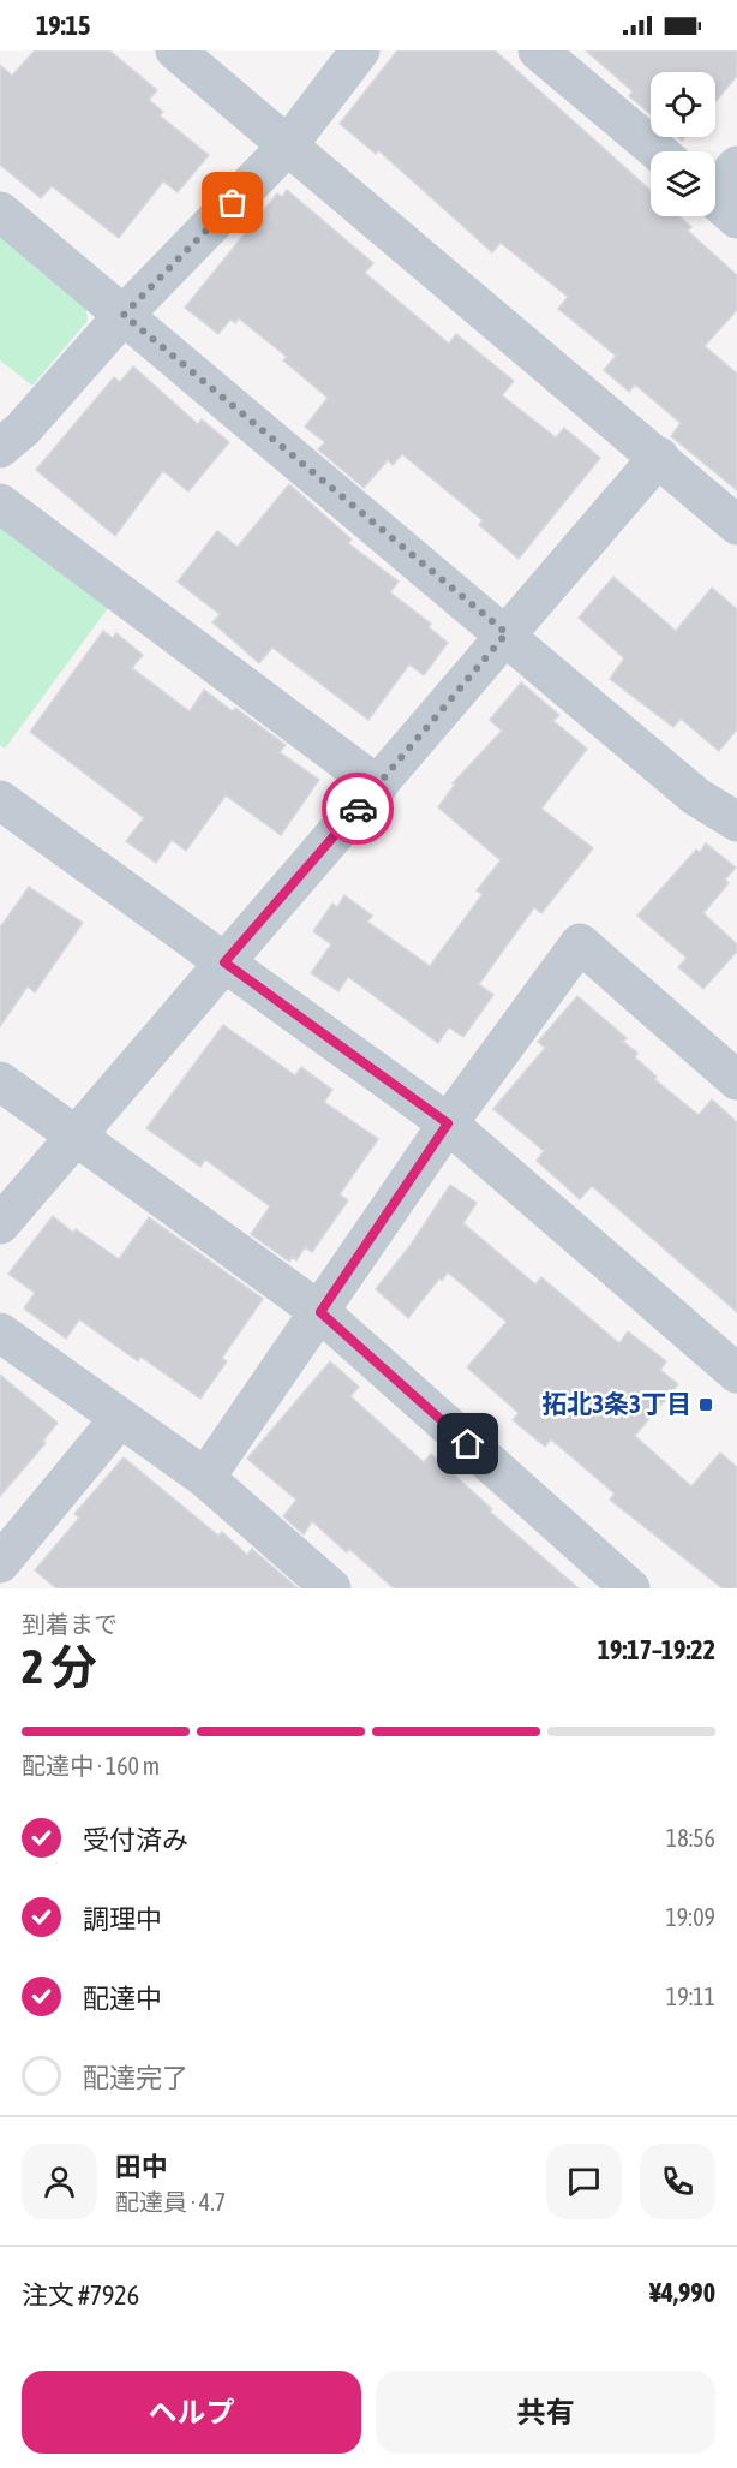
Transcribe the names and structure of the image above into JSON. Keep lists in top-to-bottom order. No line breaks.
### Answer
{"places":{"transit":["拓北3条3丁目"]},"page":{"status":"19:15","heading":["2 分","到着まで","19:17–19:22"],"panel":["田中","配達員 · 4.7","注文 #7926","¥4,990"],"bar":"配達中 · 160 m","list":[["受付済み","18:56"],["調理中","19:09"],["配達中","19:11"],"配達完了"],"buttons":["ヘルプ","共有"]}}
